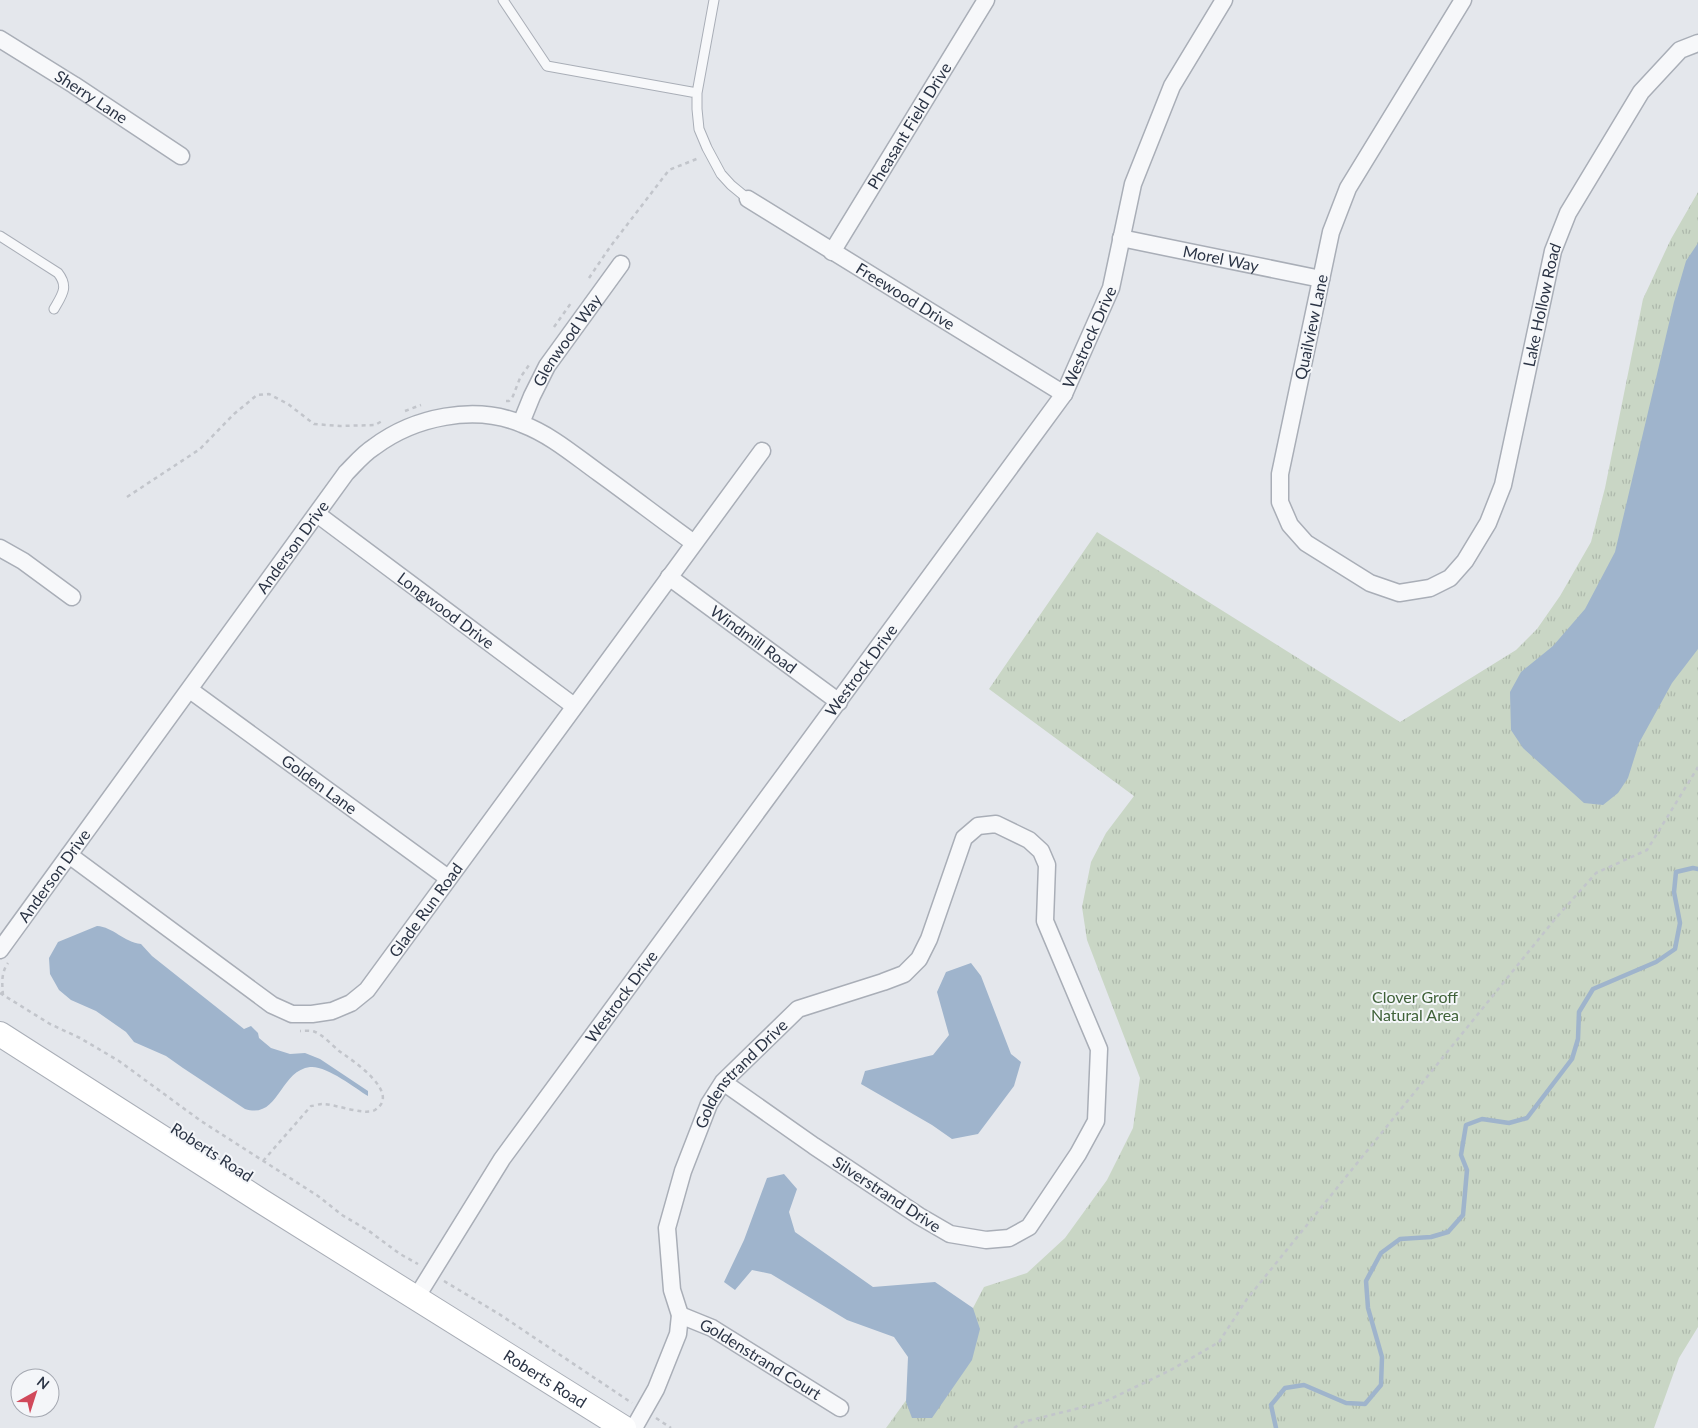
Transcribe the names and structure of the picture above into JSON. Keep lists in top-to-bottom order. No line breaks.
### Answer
{"streets":{"main road":["Roberts Road"],"street":["Sherry Lane","Pheasant Field Drive","Morel Way","Freewood Drive","Lake Hollow Road","Quailview Lane","Westrock Drive","Glenwood Way","Anderson Drive","Longwood Drive","Windmill Road","Golden Lane","Glade Run Road","Goldenstrand Drive","Silverstrand Drive","Goldenstrand Court"]},"crossings":[["Pheasant Field Drive","Freewood Drive"],["Morel Way","Quailview Lane"],["Morel Way","Westrock Drive"],["Freewood Drive","Westrock Drive"],["Lake Hollow Road","Quailview Lane"],["Westrock Drive","Windmill Road"],["Westrock Drive","Roberts Road"],["Glenwood Way","Anderson Drive"],["Anderson Drive","Longwood Drive"],["Anderson Drive","Golden Lane"],["Anderson Drive","Glade Run Road"],["Longwood Drive","Glade Run Road"],["Windmill Road","Glade Run Road"],["Golden Lane","Glade Run Road"],["Goldenstrand Drive","Silverstrand Drive"],["Goldenstrand Drive","Goldenstrand Court"]],"parks":["Clover Groff Natural Area"],"north":"top right"}
